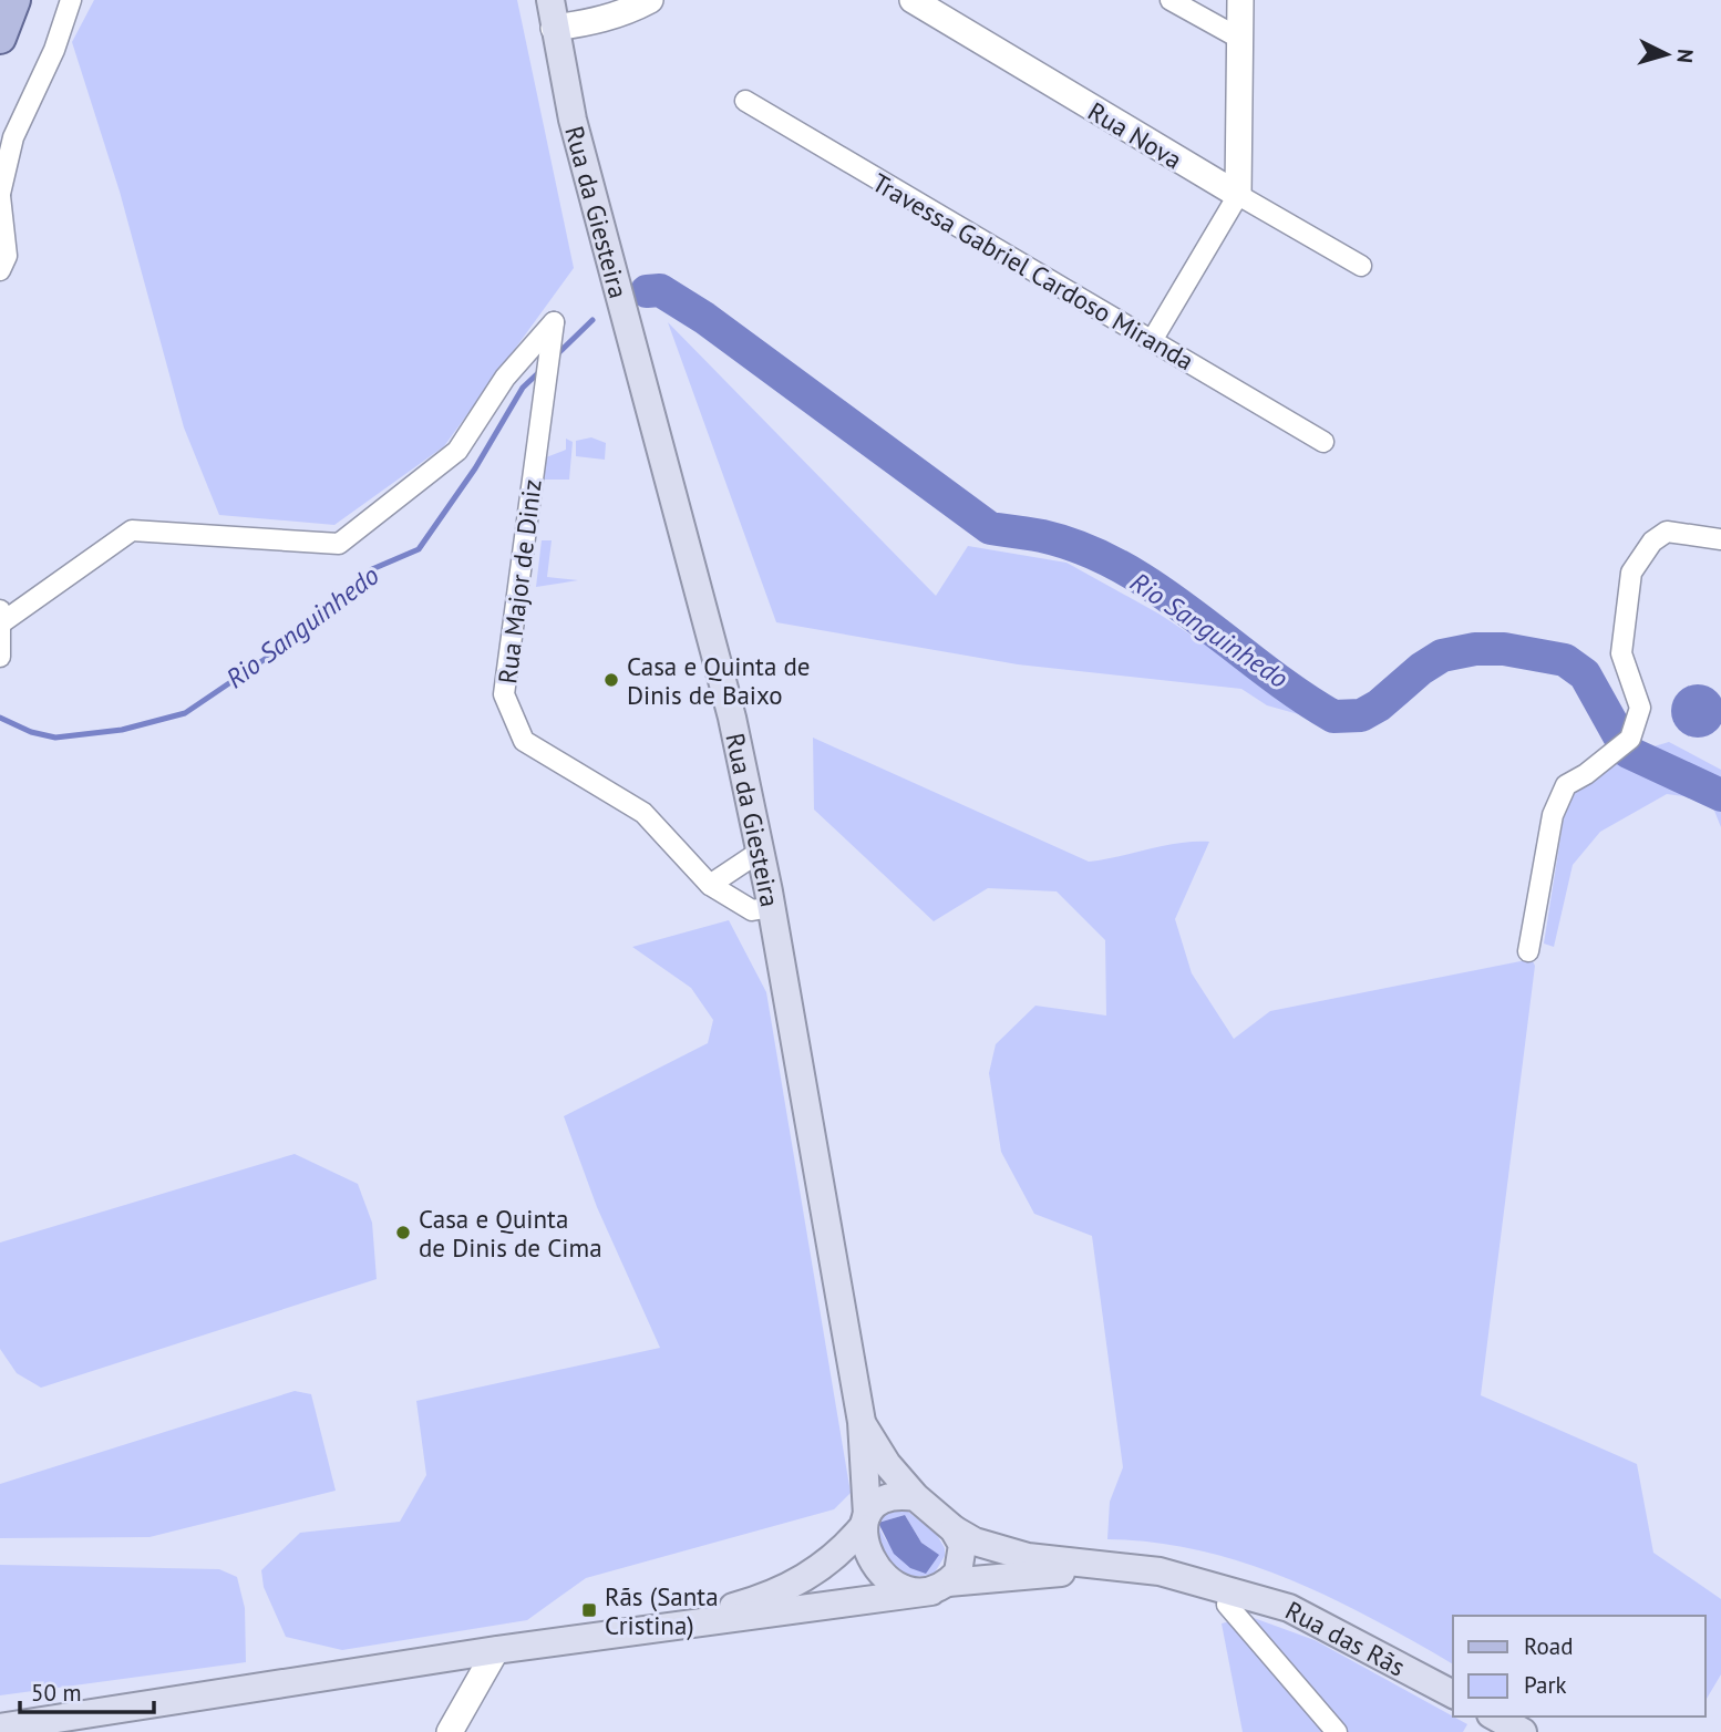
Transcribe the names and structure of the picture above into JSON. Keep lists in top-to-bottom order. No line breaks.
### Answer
{"streets":{"main road":["Rua da Giesteira","Rua das Rãs"],"street":["Rua Nova","Travessa Gabriel Cardoso Miranda","Rua Major de Diniz"]},"crossings":[["Rua da Giesteira","Rua Major de Diniz"]],"water":["Rio Sanguinhedo"],"places":{"other":["Casa e Quinta de Dinis de Baixo","Casa e Quinta de Dinis de Cima"],"transit":["Rãs (Santa Cristina)"]},"legend":["Road","Park"],"scale_bar":"50 m","north":"right"}
